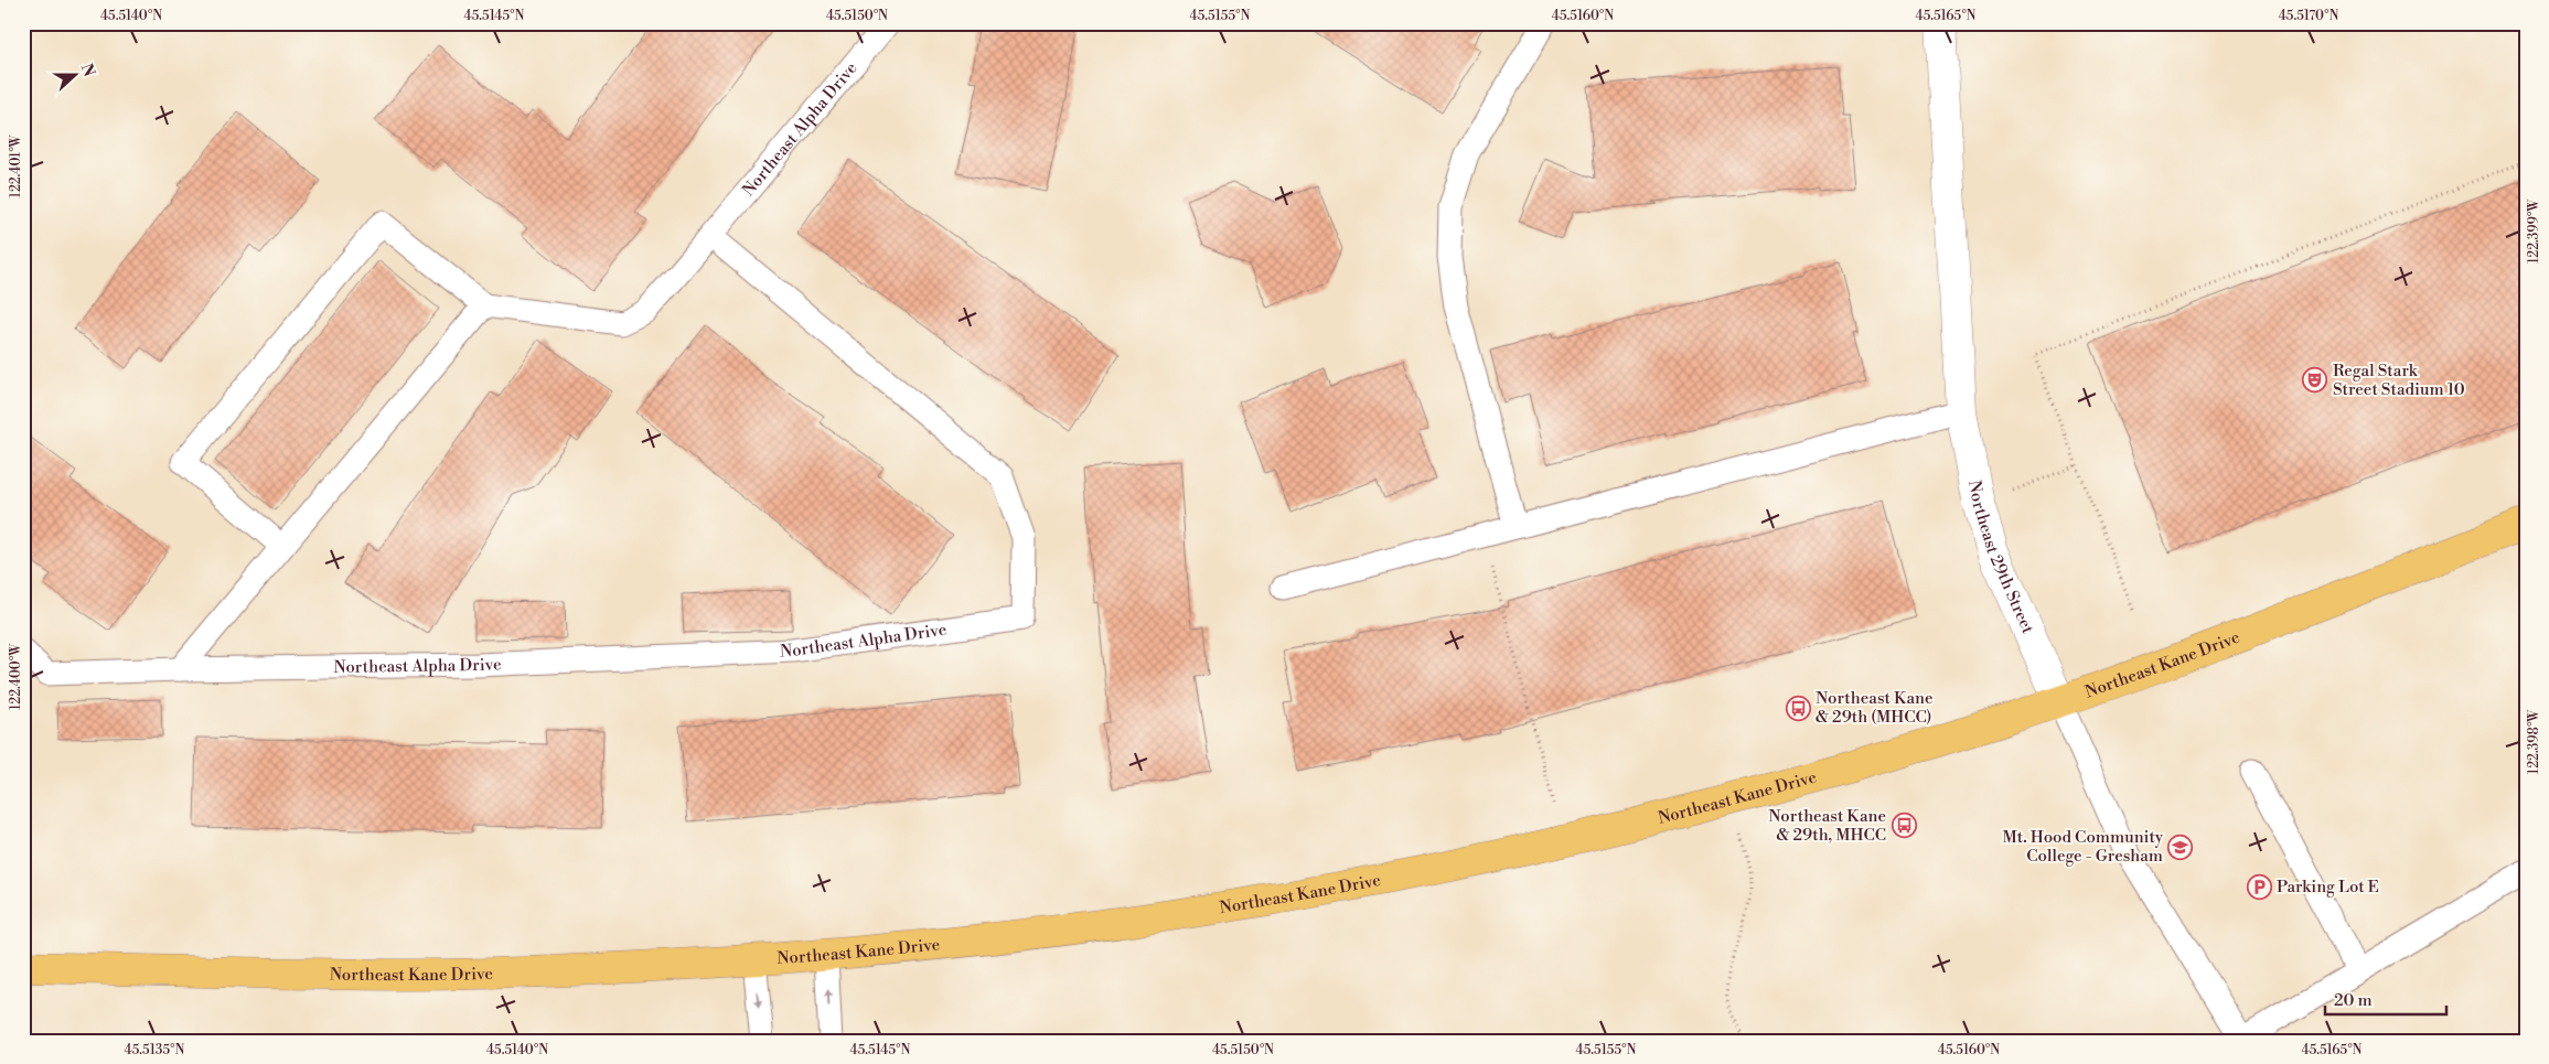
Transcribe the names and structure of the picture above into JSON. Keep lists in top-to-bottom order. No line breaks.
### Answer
{"streets":{"main road":["Northeast Kane Drive"],"street":["Northeast 29th Street"],"lane":["Northeast Alpha Drive"]},"crossings":[["Northeast 29th Street","Northeast Kane Drive"]],"places":{"theatre":["Regal Stark Street Stadium 10"],"bus stop":["Northeast Kane & 29th (MHCC)","Northeast Kane & 29th, MHCC"],"school or university":["Mt. Hood Community College - Gresham"],"parking":["Parking Lot E"]},"scale_bar":"20 m","north":"right","coordinates":["45.5140°N","45.5145°N","45.5150°N","45.5155°N","45.5160°N","45.5165°N","45.5170°N","122.401°W","122.399°W","122.400°W","122.398°W","45.5135°N"]}
